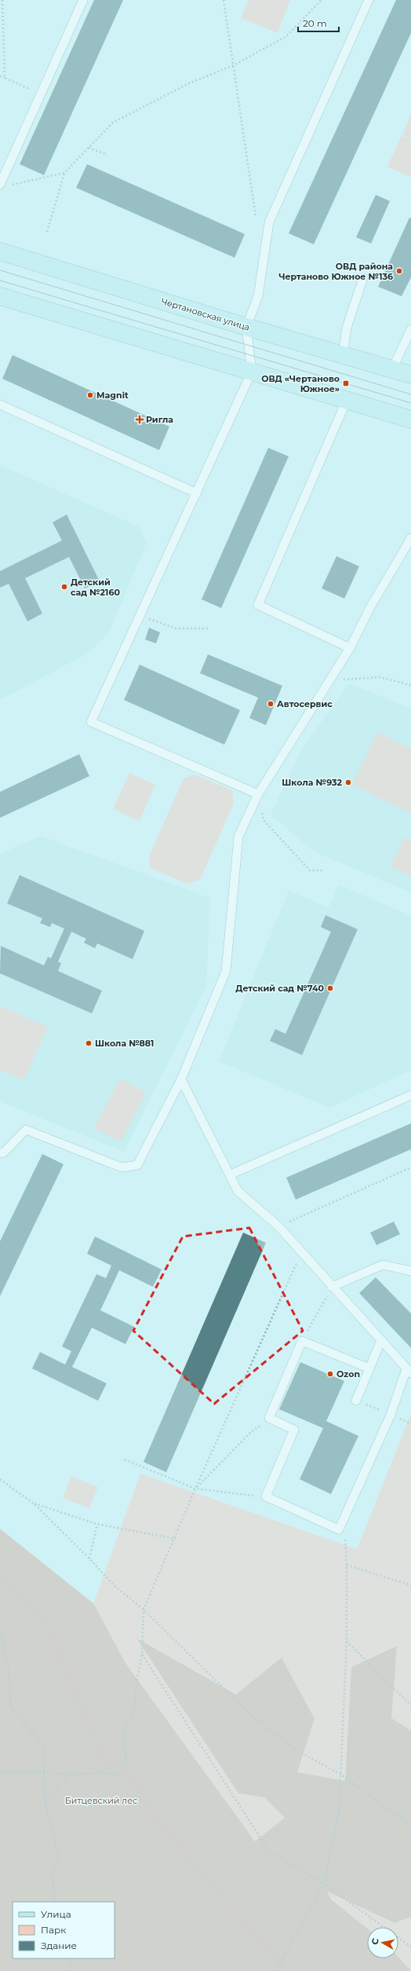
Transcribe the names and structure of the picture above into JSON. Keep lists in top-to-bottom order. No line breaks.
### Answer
{"streets":{"main road":["Чертановская улица"]},"parks":["Битцевский лес"],"places":{"other":["ОВД района Чертаново Южное №136","Magnit","Детский сад №2160","Автосервис","Школа №932","Детский сад №740","Школа №881","Ozon"],"transit":["ОВД «Чертаново Южное»"],"health":["Ригла"]},"legend":["Улица","Парк","Здание"],"scale_bar":"20 m","north":"left"}
